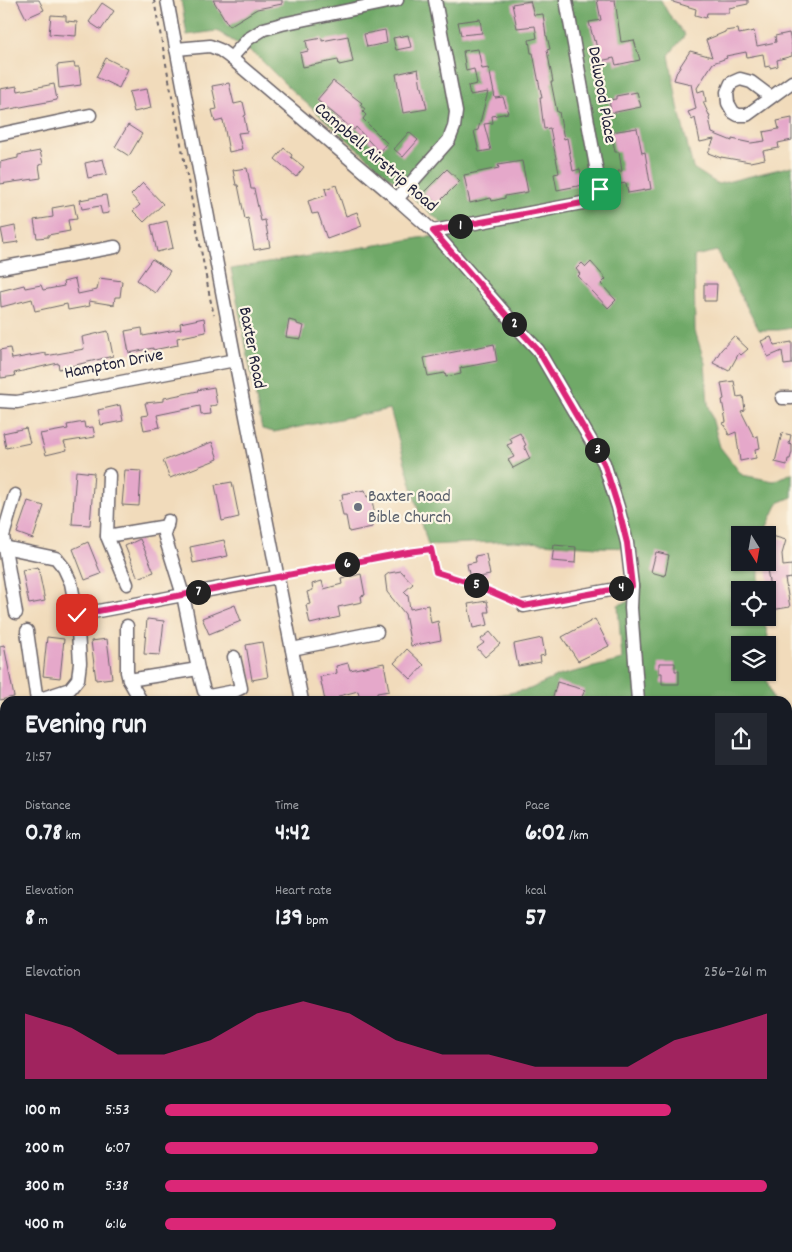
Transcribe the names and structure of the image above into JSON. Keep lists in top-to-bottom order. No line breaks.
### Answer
{"streets":{"street":["Delwood Place","Campbell Airstrip Road","Baxter Road","Hampton Drive"]},"crossings":[["Delwood Place","Campbell Airstrip Road"],["Campbell Airstrip Road","Baxter Road"],["Baxter Road","Hampton Drive"]],"places":["Baxter Road Bible Church"],"north":"bottom","page":{"pins":["1","2","3","6","5","4","7"],"heading":["Evening run","21:57"],"stats":[["Distance","0.78 km"],["Time","4:42"],["Pace","6:02 /km"],["Elevation","8 m"],["Heart rate","139 bpm"],["kcal","57"]],"chart":["Elevation","256–261 m"],"list":[{"name":"100 m","note":"5:53"},{"name":"200 m","note":"6:07"},{"name":"300 m","note":"5:38"},{"name":"400 m","note":"6:16"}]}}
